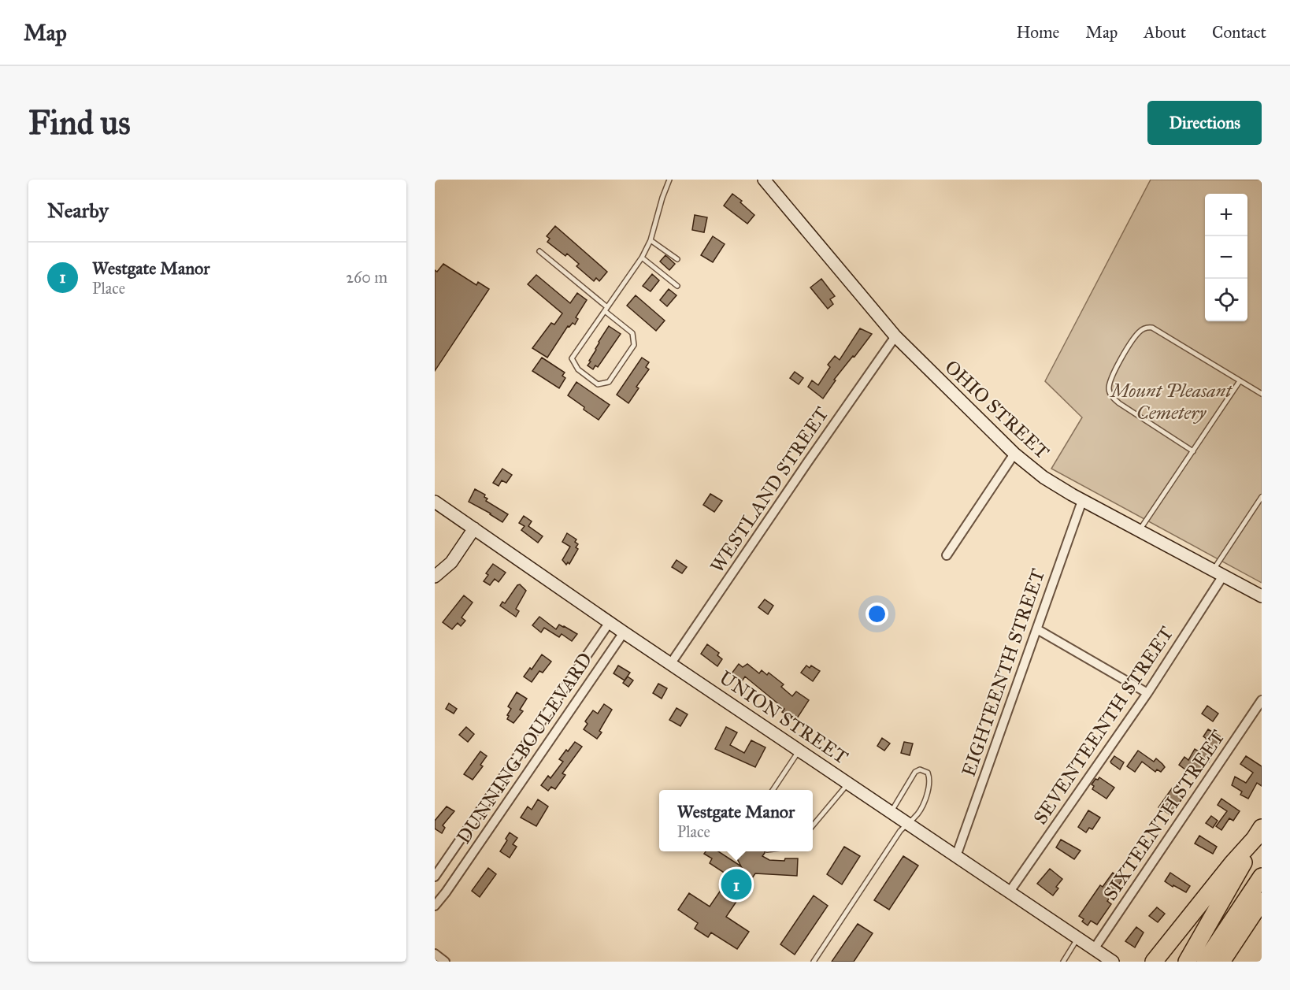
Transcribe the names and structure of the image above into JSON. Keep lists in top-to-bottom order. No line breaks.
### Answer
{"streets":{"main road":["OHIO STREET","UNION STREET"],"street":["WESTLAND STREET","EIGHTEENTH STREET","SEVENTEENTH STREET","DUNNING BOULEVARD","SIXTEENTH STREET"]},"crossings":[["OHIO STREET","WESTLAND STREET"],["OHIO STREET","EIGHTEENTH STREET"],["OHIO STREET","SEVENTEENTH STREET"],["WESTLAND STREET","UNION STREET"],["EIGHTEENTH STREET","UNION STREET"],["UNION STREET","SEVENTEENTH STREET"],["UNION STREET","DUNNING BOULEVARD"],["UNION STREET","SIXTEENTH STREET"]],"parks":["Mount Pleasant Cemetery"],"page":{"header":"Map","nav":["Home","Map","About","Contact"],"buttons":"Directions","title":"Find us","heading":"Nearby","map_buttons":["+","−"],"list":[{"mark":"1","name":"Westgate Manor","note":"Place","value":"260 m"}],"popup":["Westgate Manor","Place"],"pins":"1"}}
